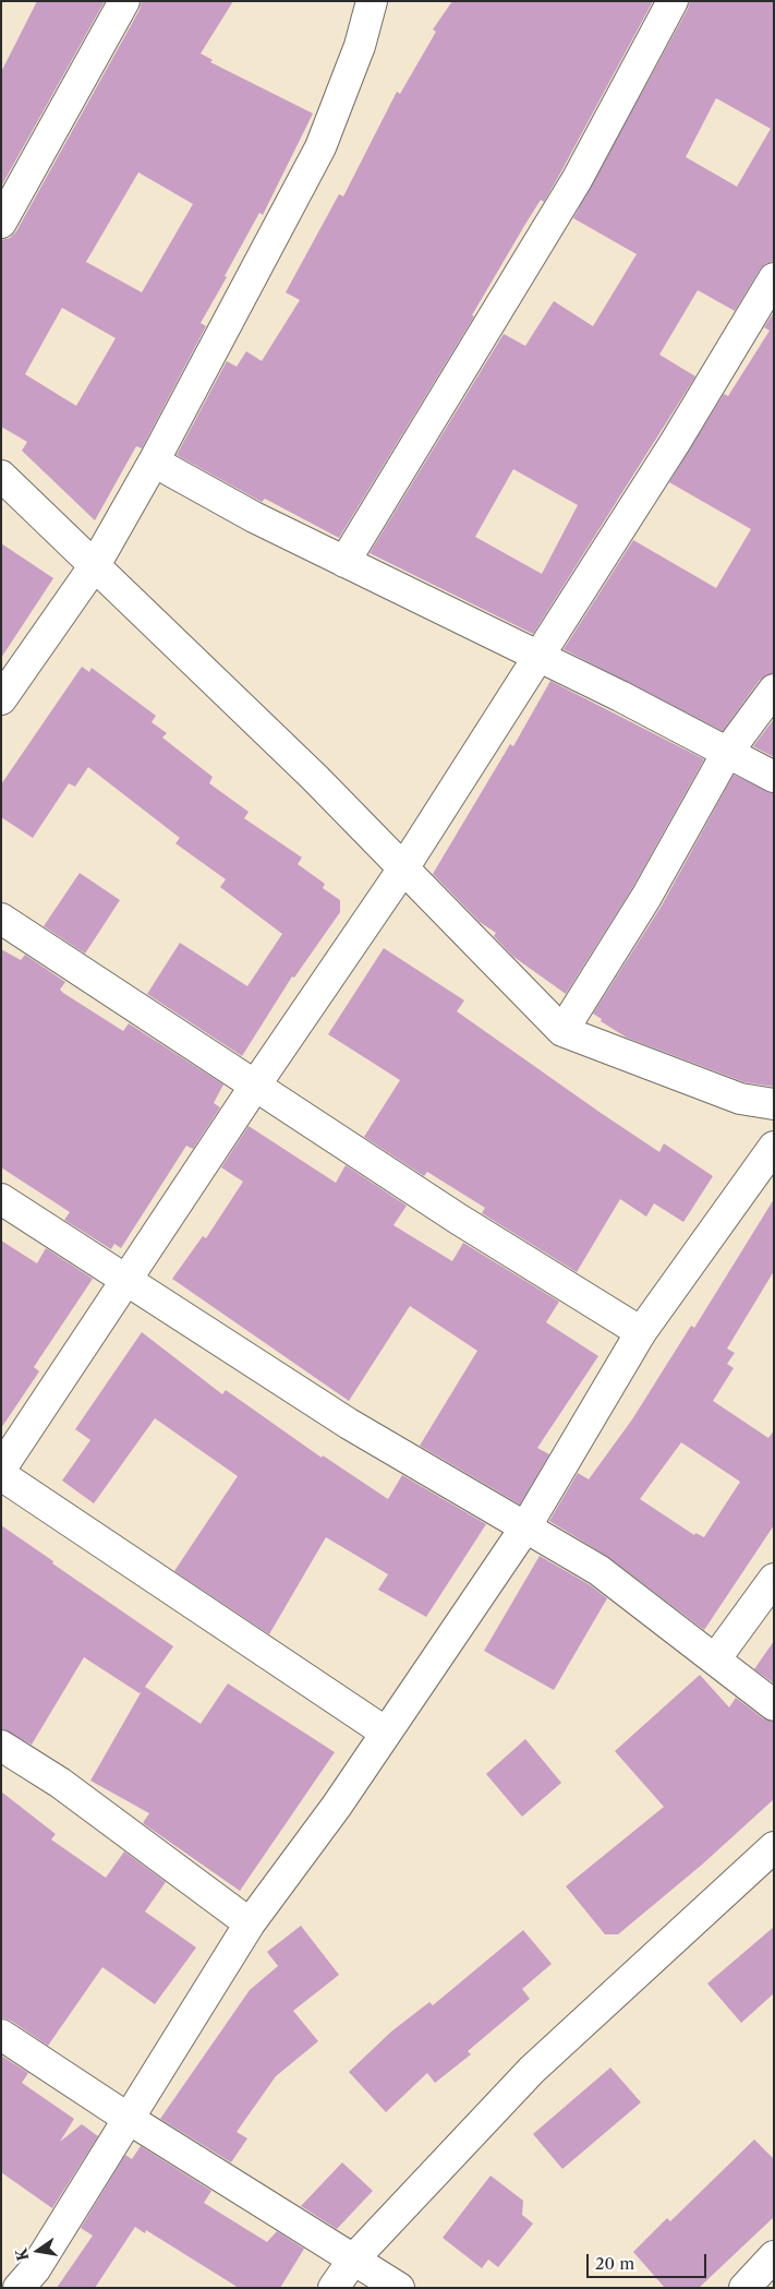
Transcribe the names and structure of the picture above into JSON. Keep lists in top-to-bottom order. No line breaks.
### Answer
{"scale_bar":"20 m","north":"left"}
